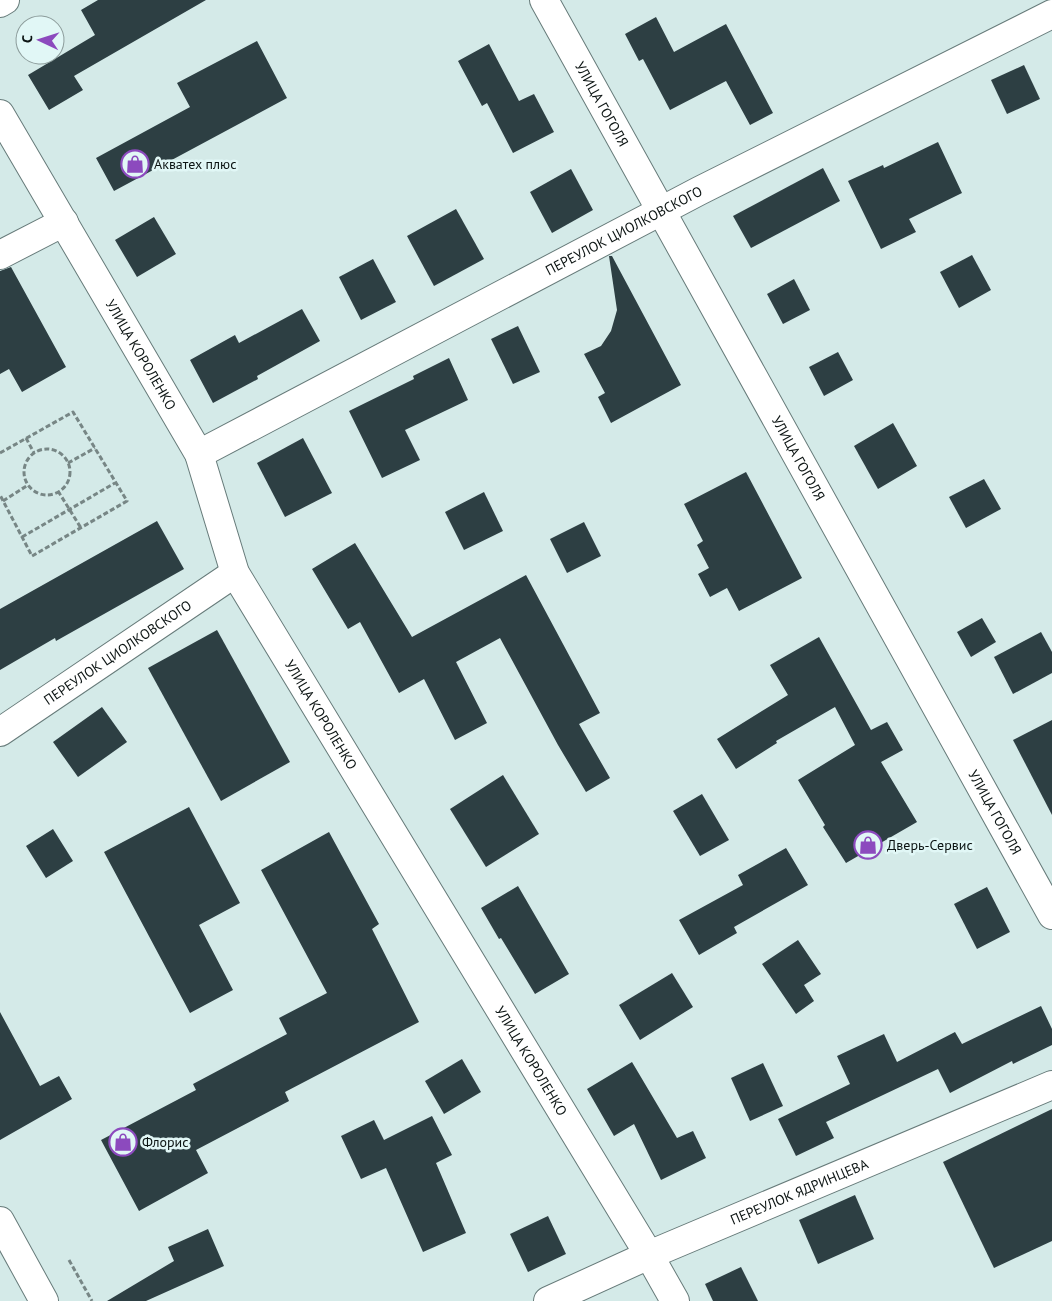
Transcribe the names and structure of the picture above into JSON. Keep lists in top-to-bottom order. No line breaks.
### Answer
{"streets":{"street":["УЛИЦА ГОГОЛЯ","ПЕРЕУЛОК ЦИОЛКОВСКОГО","УЛИЦА КОРОЛЕНКО","ПЕРЕУЛОК ЯДРИНЦЕВА"]},"crossings":[["УЛИЦА ГОГОЛЯ","ПЕРЕУЛОК ЦИОЛКОВСКОГО"],["ПЕРЕУЛОК ЦИОЛКОВСКОГО","УЛИЦА КОРОЛЕНКО"],["УЛИЦА КОРОЛЕНКО","ПЕРЕУЛОК ЯДРИНЦЕВА"]],"places":{"shop":["Акватех плюс","Дверь-Сервис","Флорис"]},"north":"left"}
